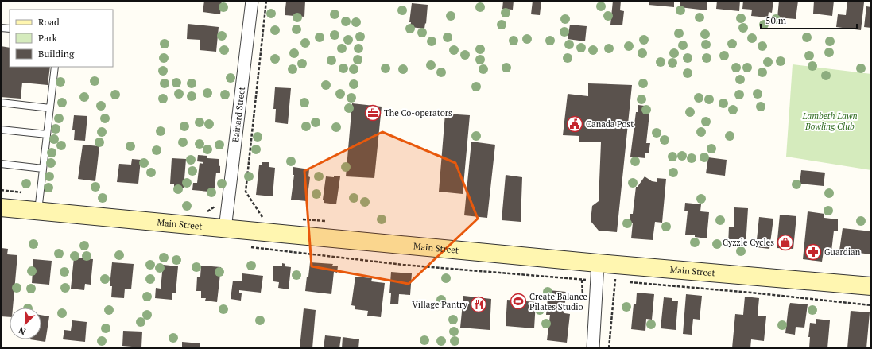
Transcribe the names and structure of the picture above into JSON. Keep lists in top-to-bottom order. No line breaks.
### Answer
{"streets":{"main road":["Main Street"],"street":["Bainard Street"]},"crossings":[["Bainard Street","Main Street"]],"parks":["Lambeth Lawn Bowling Club"],"places":{"office":["The Co-operators"],"public building":["Canada Post"],"shop":["Cyzzle Cycles"],"pharmacy":["Guardian"],"sports":["Create Balance Pilates Studio"],"restaurant":["Village Pantry"]},"legend":["Road","Park","Building"],"scale_bar":"50 m","north":"bottom left"}
